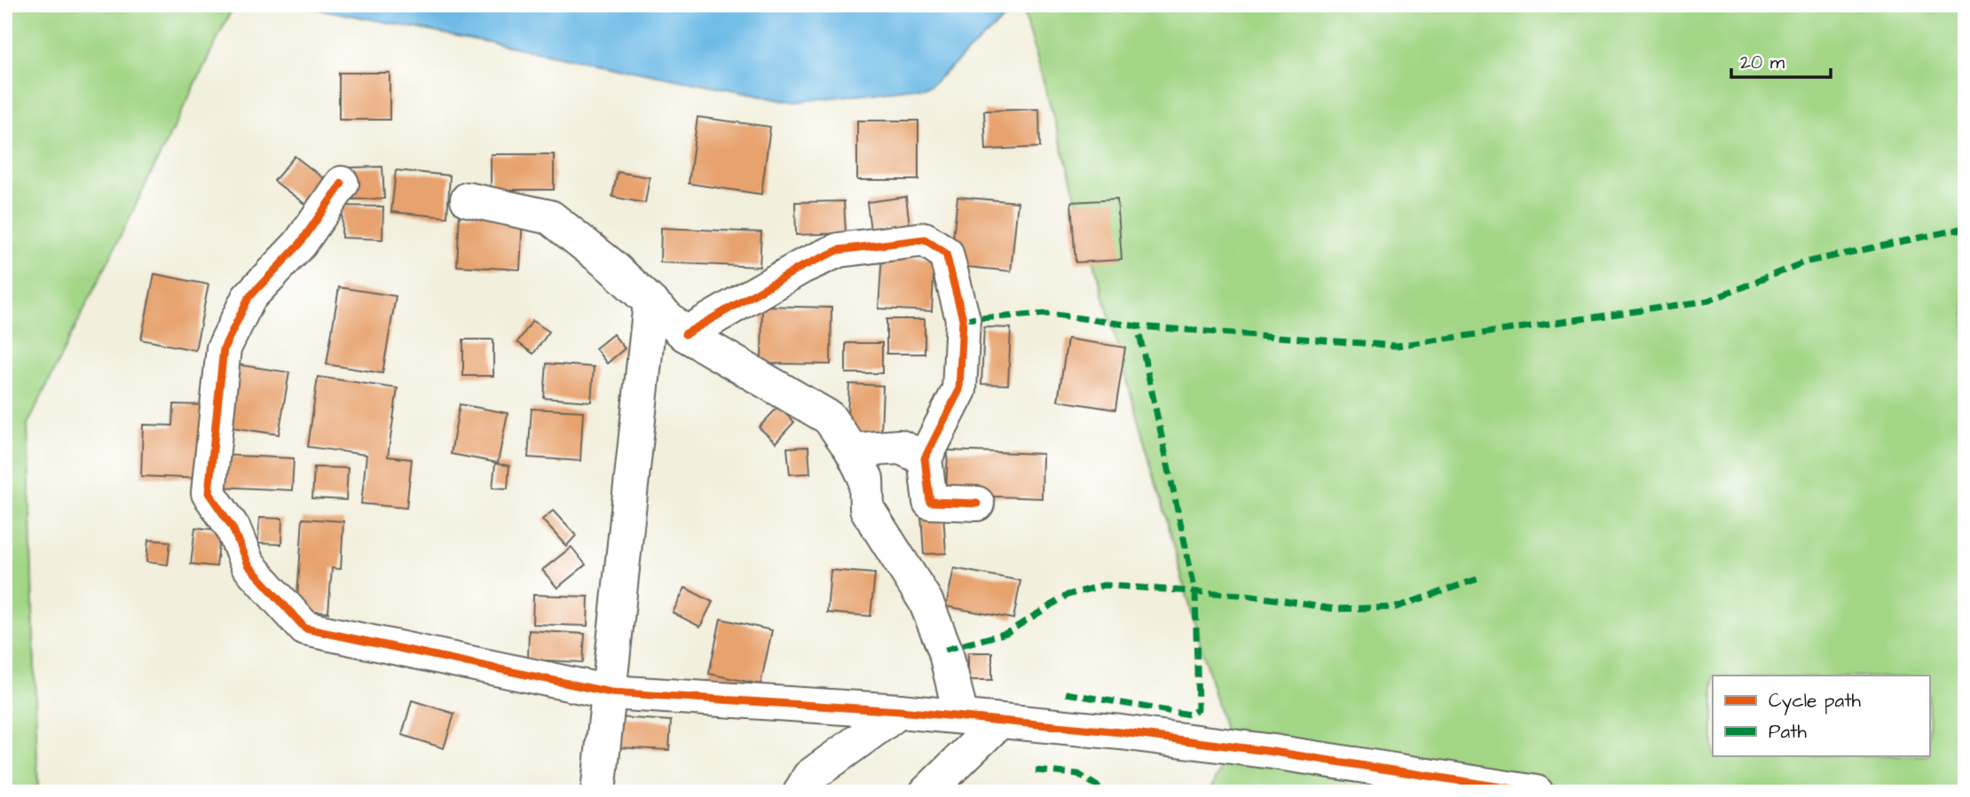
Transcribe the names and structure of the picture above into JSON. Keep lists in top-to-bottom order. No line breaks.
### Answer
{"legend":["Cycle path","Path"],"scale_bar":"20 m"}
